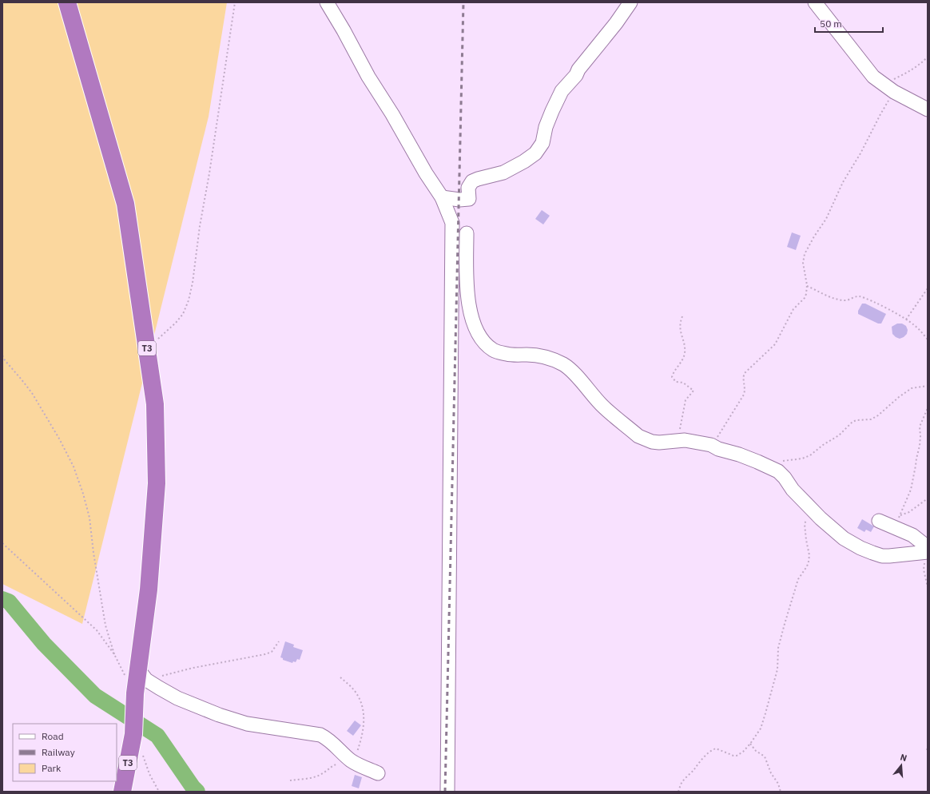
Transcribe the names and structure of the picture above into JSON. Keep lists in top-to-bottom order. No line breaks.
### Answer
{"streets":{"highway":["T3"]},"legend":["Road","Railway","Park"],"scale_bar":"50 m","north":"top"}
